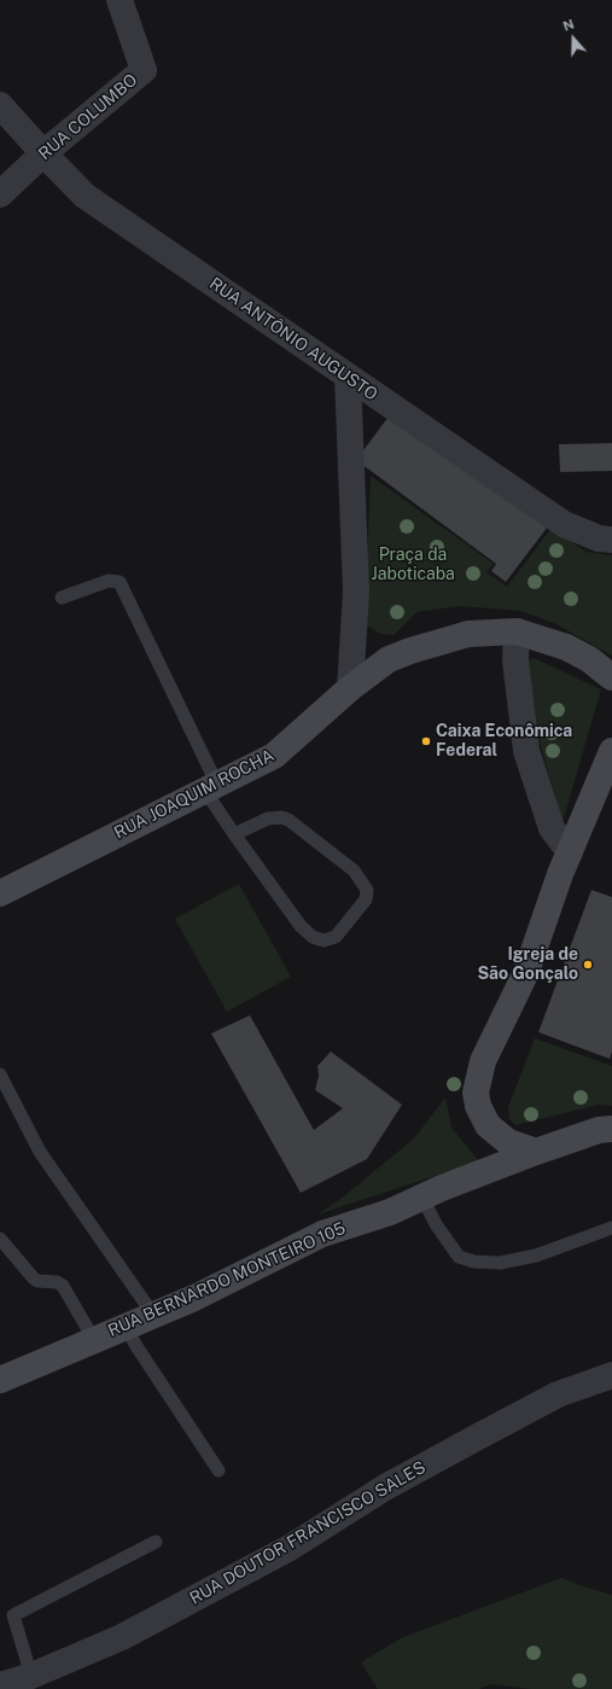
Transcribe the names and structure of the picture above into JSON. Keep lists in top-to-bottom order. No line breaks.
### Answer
{"streets":{"main road":["RUA JOAQUIM ROCHA","RUA BERNARDO MONTEIRO 105"],"street":["RUA COLUMBO","RUA ANTÔNIO AUGUSTO","RUA DOUTOR FRANCISCO SALES"]},"crossings":[["RUA COLUMBO","RUA ANTÔNIO AUGUSTO"]],"parks":["Praça da Jaboticaba"],"places":["Caixa Econômica Federal","Igreja de São Gonçalo"],"north":"top"}
